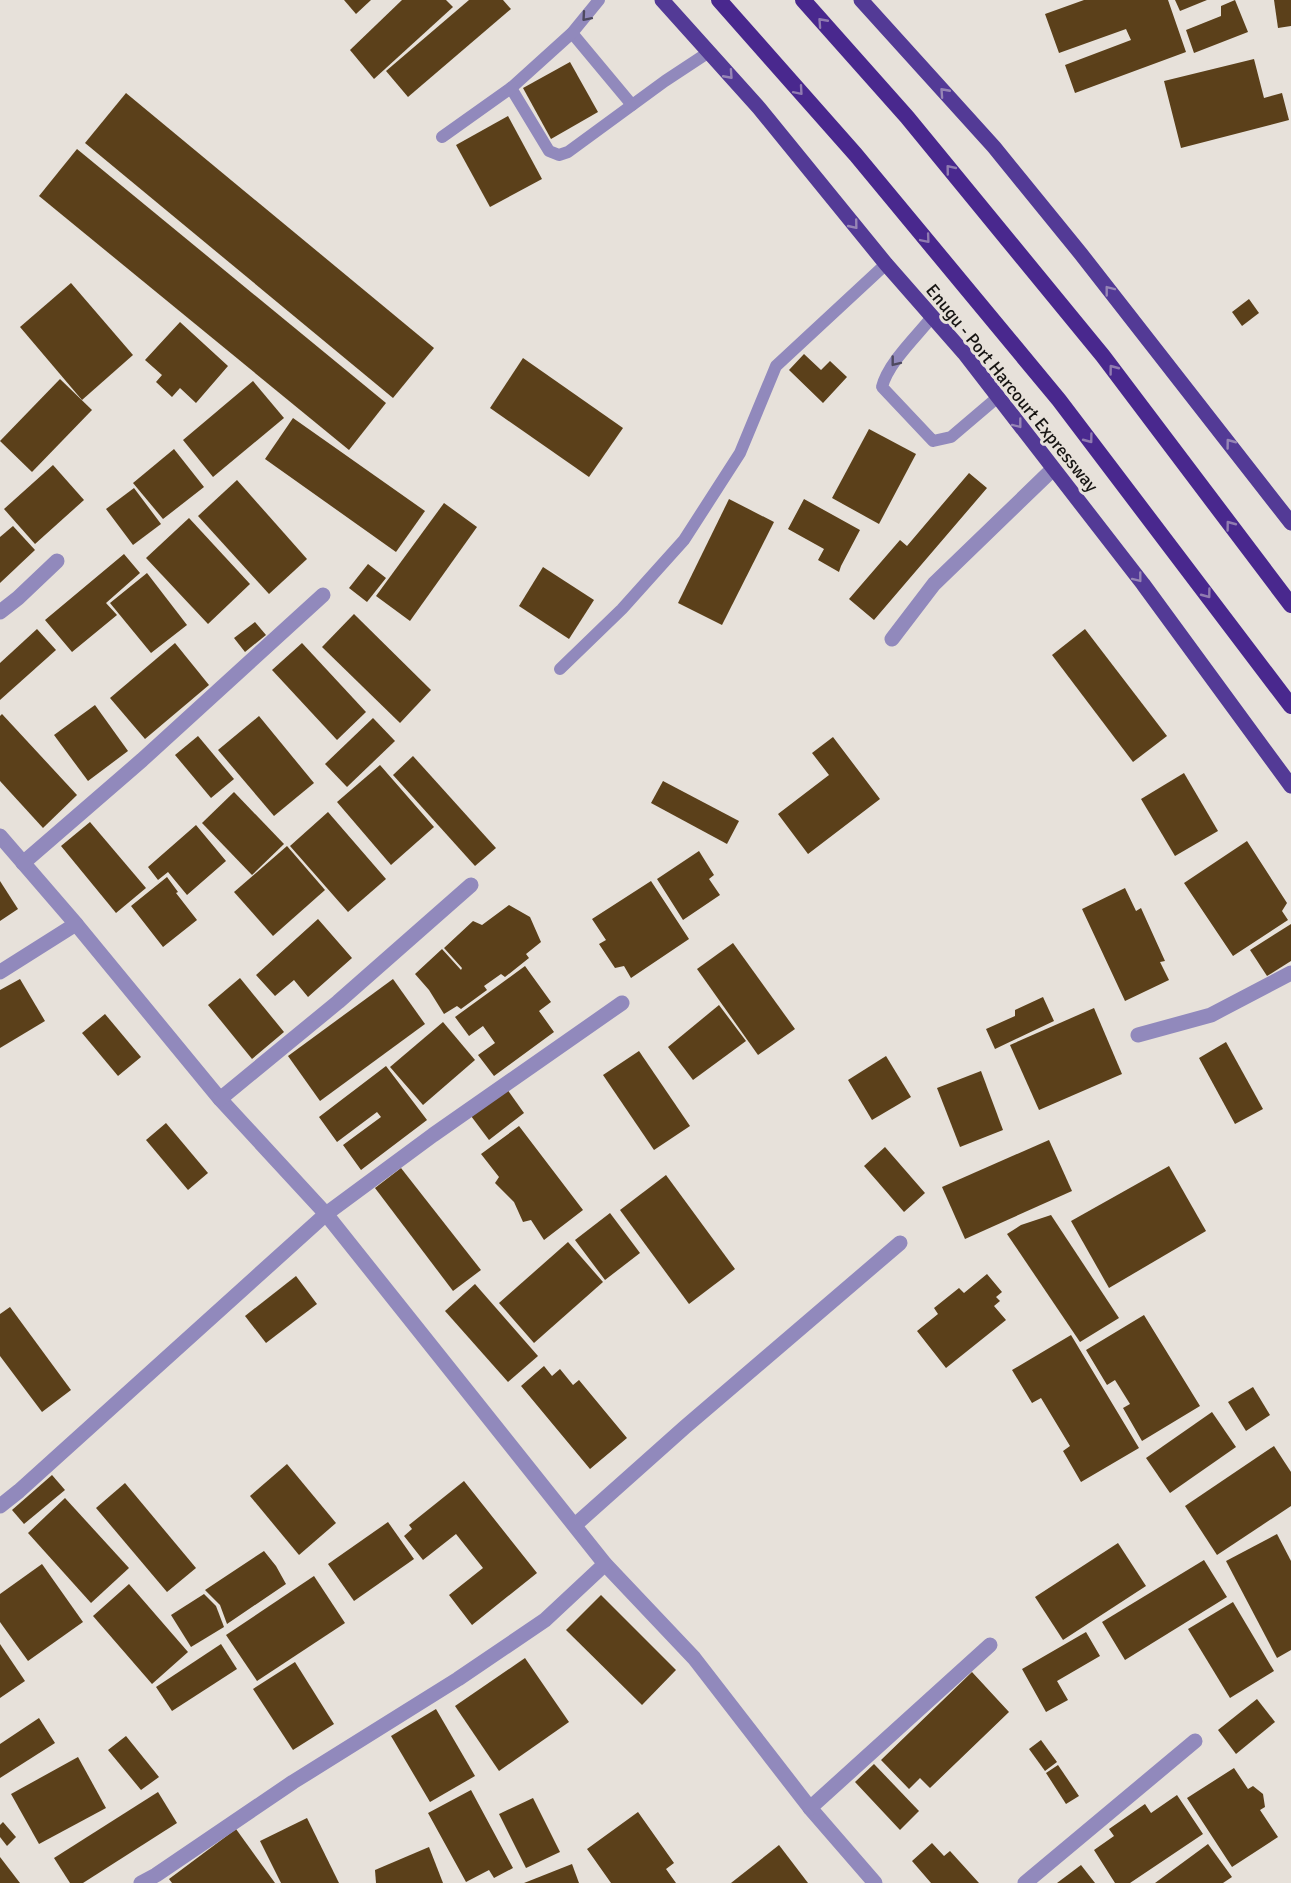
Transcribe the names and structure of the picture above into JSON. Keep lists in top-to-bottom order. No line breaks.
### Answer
{"streets":{"highway":["Enugu - Port Harcourt Expressway"]}}
